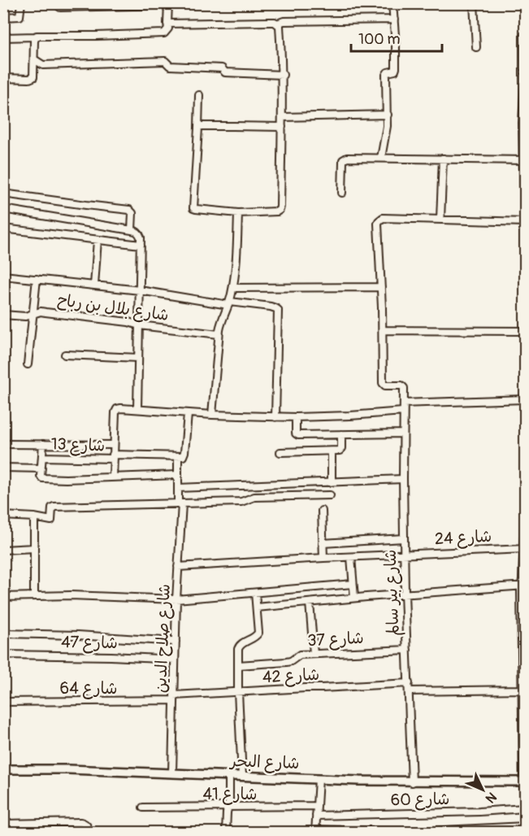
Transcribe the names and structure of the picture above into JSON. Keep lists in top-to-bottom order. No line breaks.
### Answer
{"streets":{"street":["شارع بلال بن رباح","شارع 13","شارع 24","شارع بير سالم","شارع صلاح الدين","شارع 37","شارع 47","شارع 42","شارع 64","شارع البحر","شارع 41","شارع 60"]},"crossings":[["شارع 13","شارع صلاح الدين"],["شارع 24","شارع بير سالم"],["شارع 24","شارع صلاح الدين"],["شارع بير سالم","شارع 37"],["شارع بير سالم","شارع 42"],["شارع بير سالم","شارع البحر"],["شارع صلاح الدين","شارع 47"],["شارع صلاح الدين","شارع 42"],["شارع صلاح الدين","شارع 64"],["شارع صلاح الدين","شارع البحر"],["شارع 42","شارع 64"]],"scale_bar":"100 m","north":"bottom right"}
